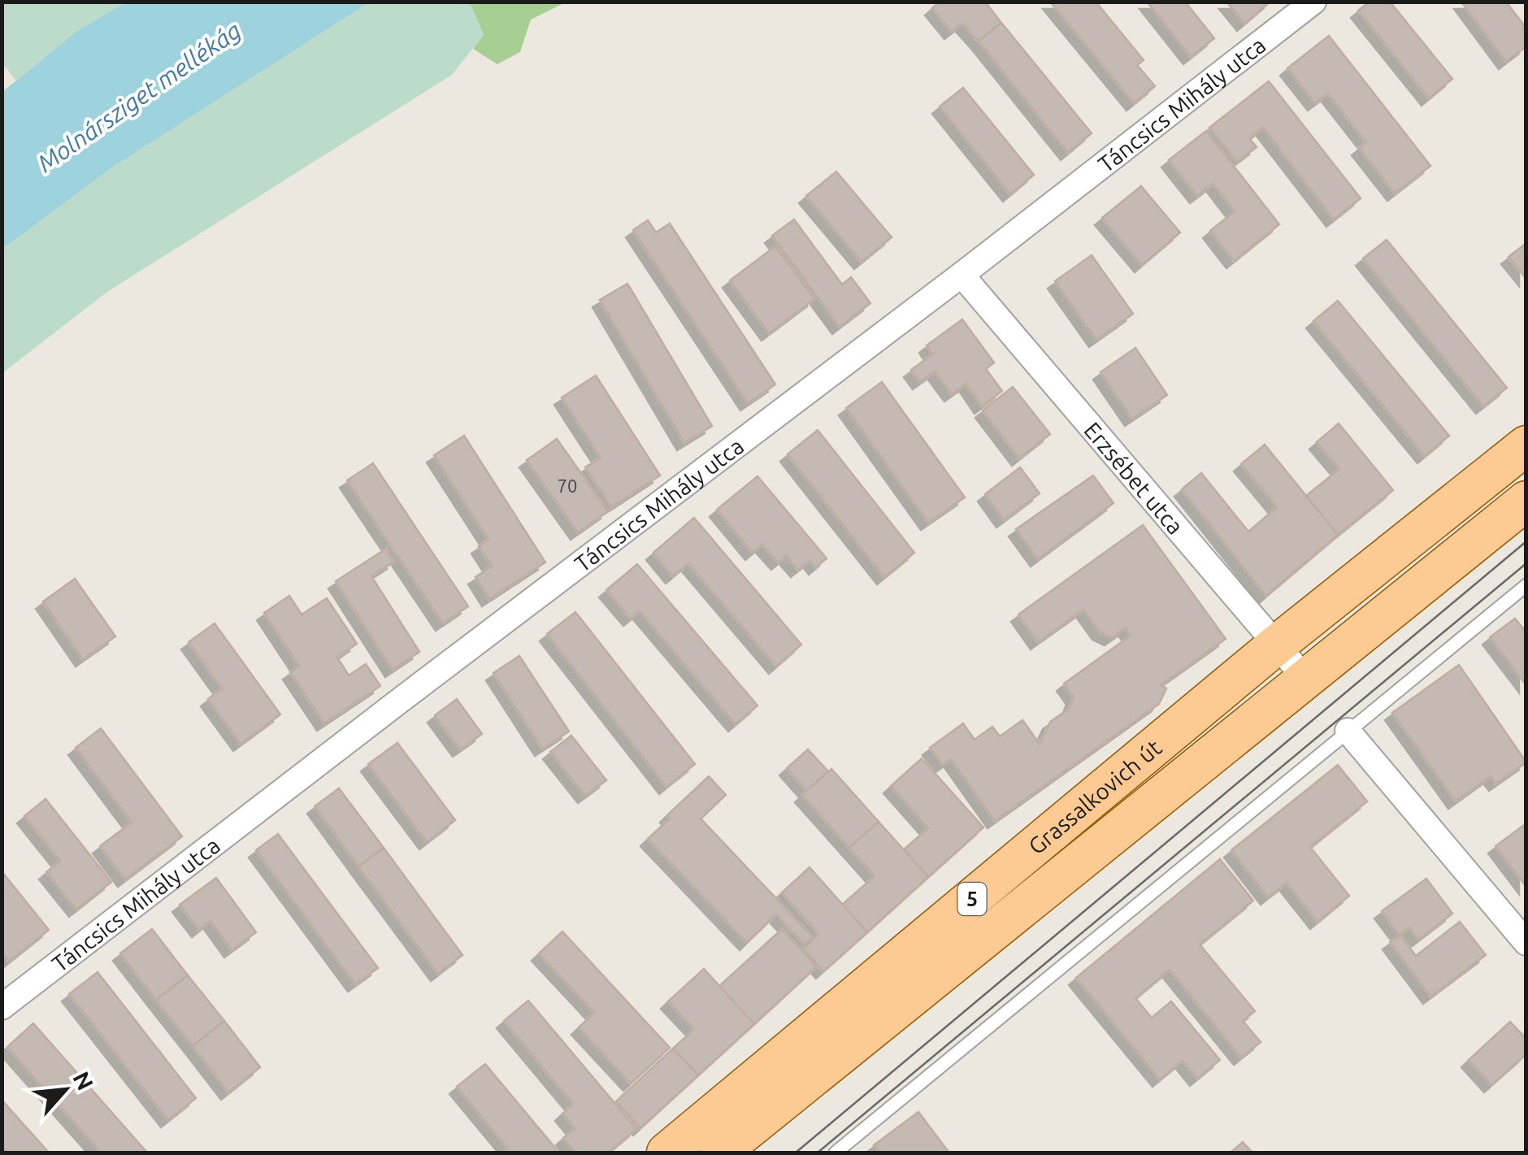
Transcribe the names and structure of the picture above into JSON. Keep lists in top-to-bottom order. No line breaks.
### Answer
{"streets":{"main road":["Grassalkovich út","5"],"street":["Táncsics Mihály utca","Erzsébet utca"]},"crossings":[["Táncsics Mihály utca","Erzsébet utca"],["Erzsébet utca","Grassalkovich út"]],"water":["Molnársziget mellékág"],"house_numbers":["70"],"north":"top right"}
